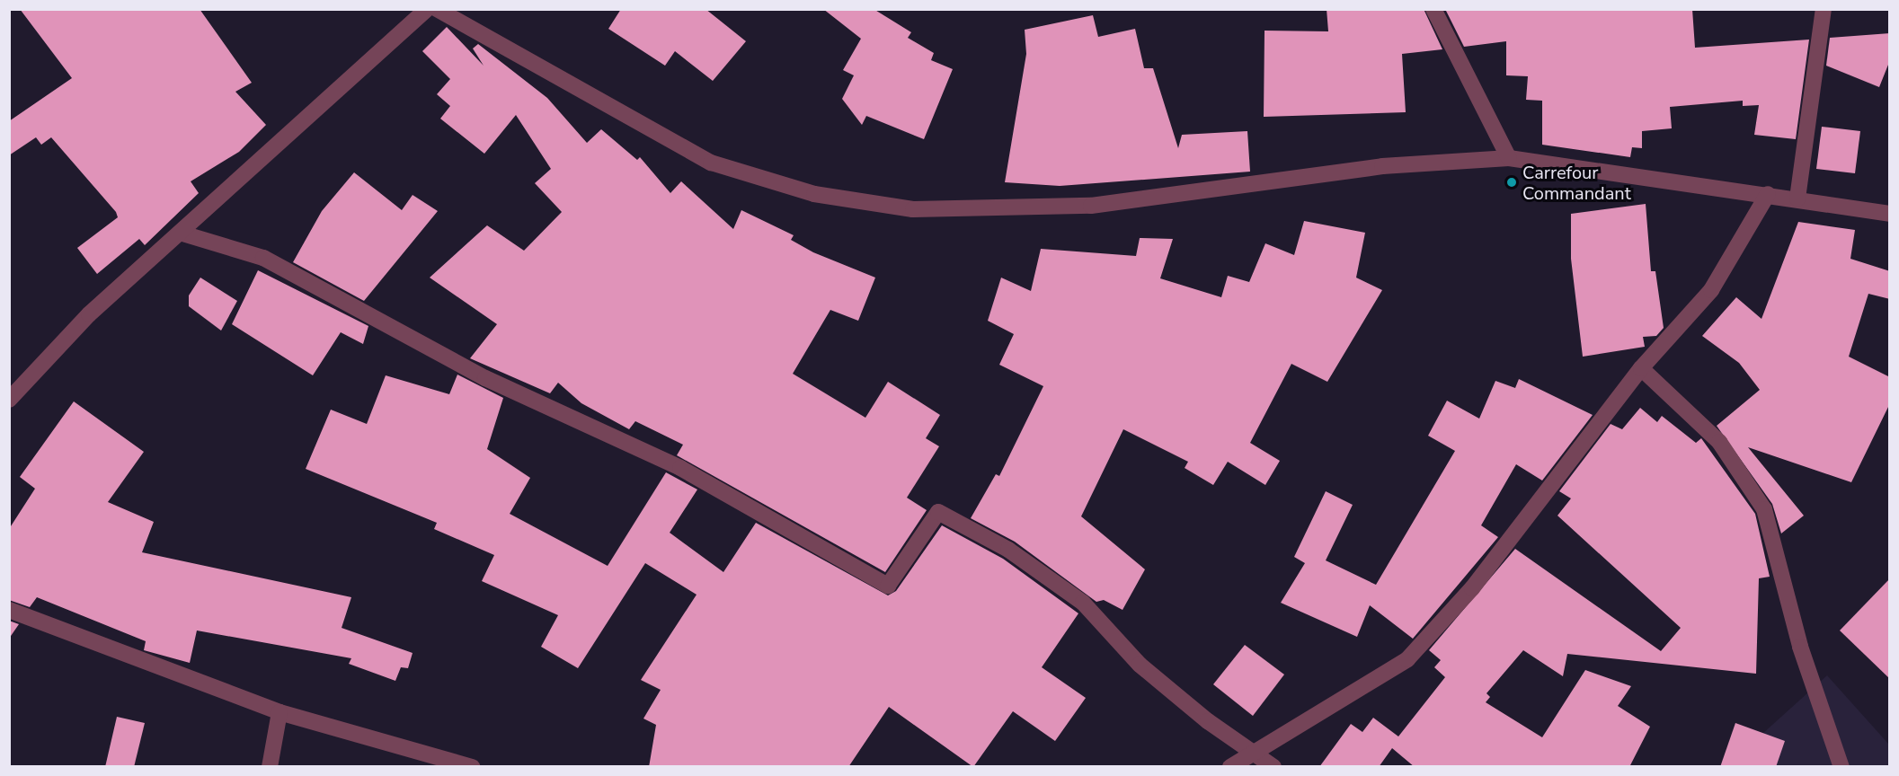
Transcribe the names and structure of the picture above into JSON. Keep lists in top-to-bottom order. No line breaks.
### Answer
{"places":["Carrefour Commandant"]}
